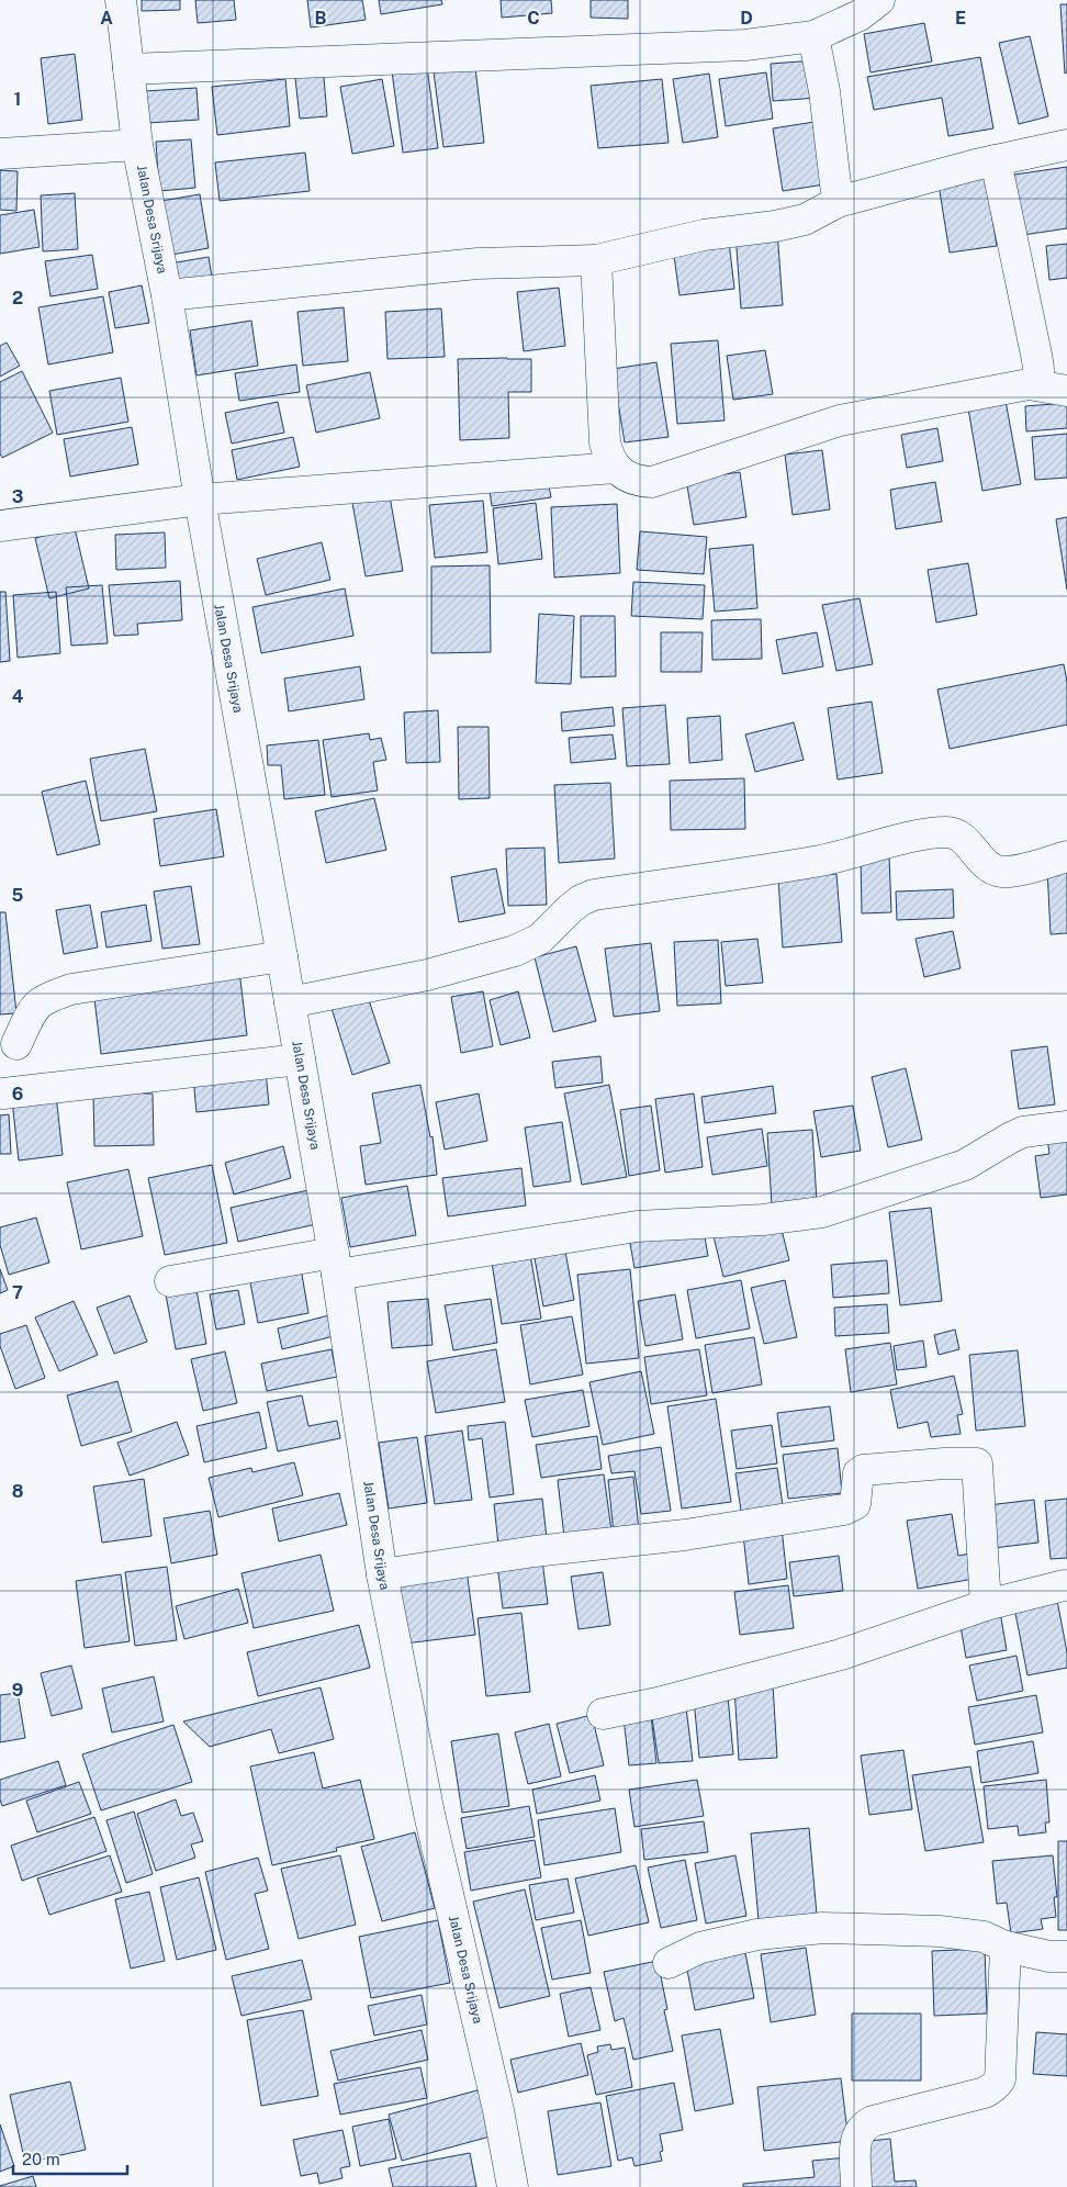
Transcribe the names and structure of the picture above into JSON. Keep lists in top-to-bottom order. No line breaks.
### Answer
{"streets":{"street":["Jalan Desa Srijaya"]},"scale_bar":"20 m","grid":{"columns":["A","B","C","D","E"],"rows":["1","2","3","4","5","6","7","8","9"]}}
